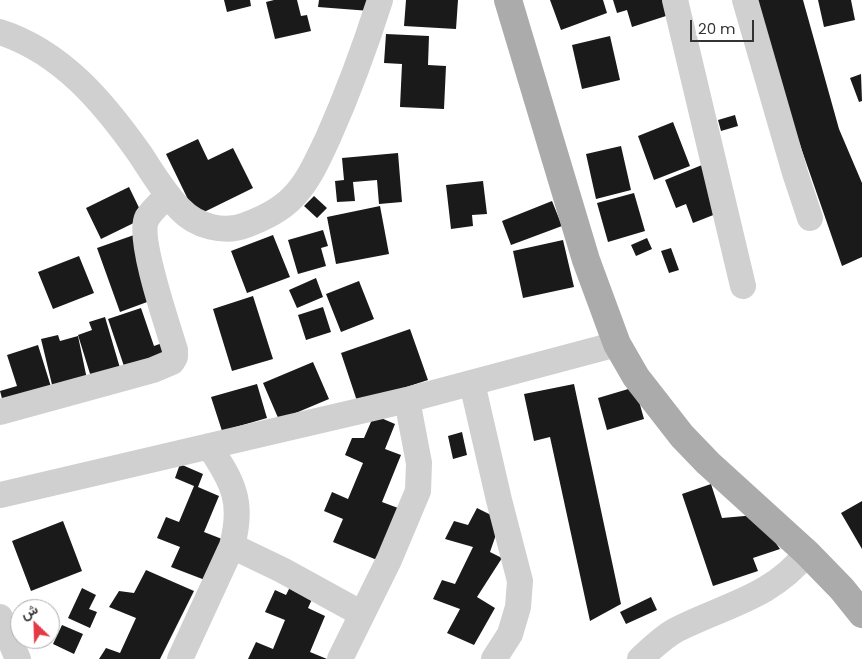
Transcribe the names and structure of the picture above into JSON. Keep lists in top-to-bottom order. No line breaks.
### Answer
{"scale_bar":"20 m","north":"top left"}
